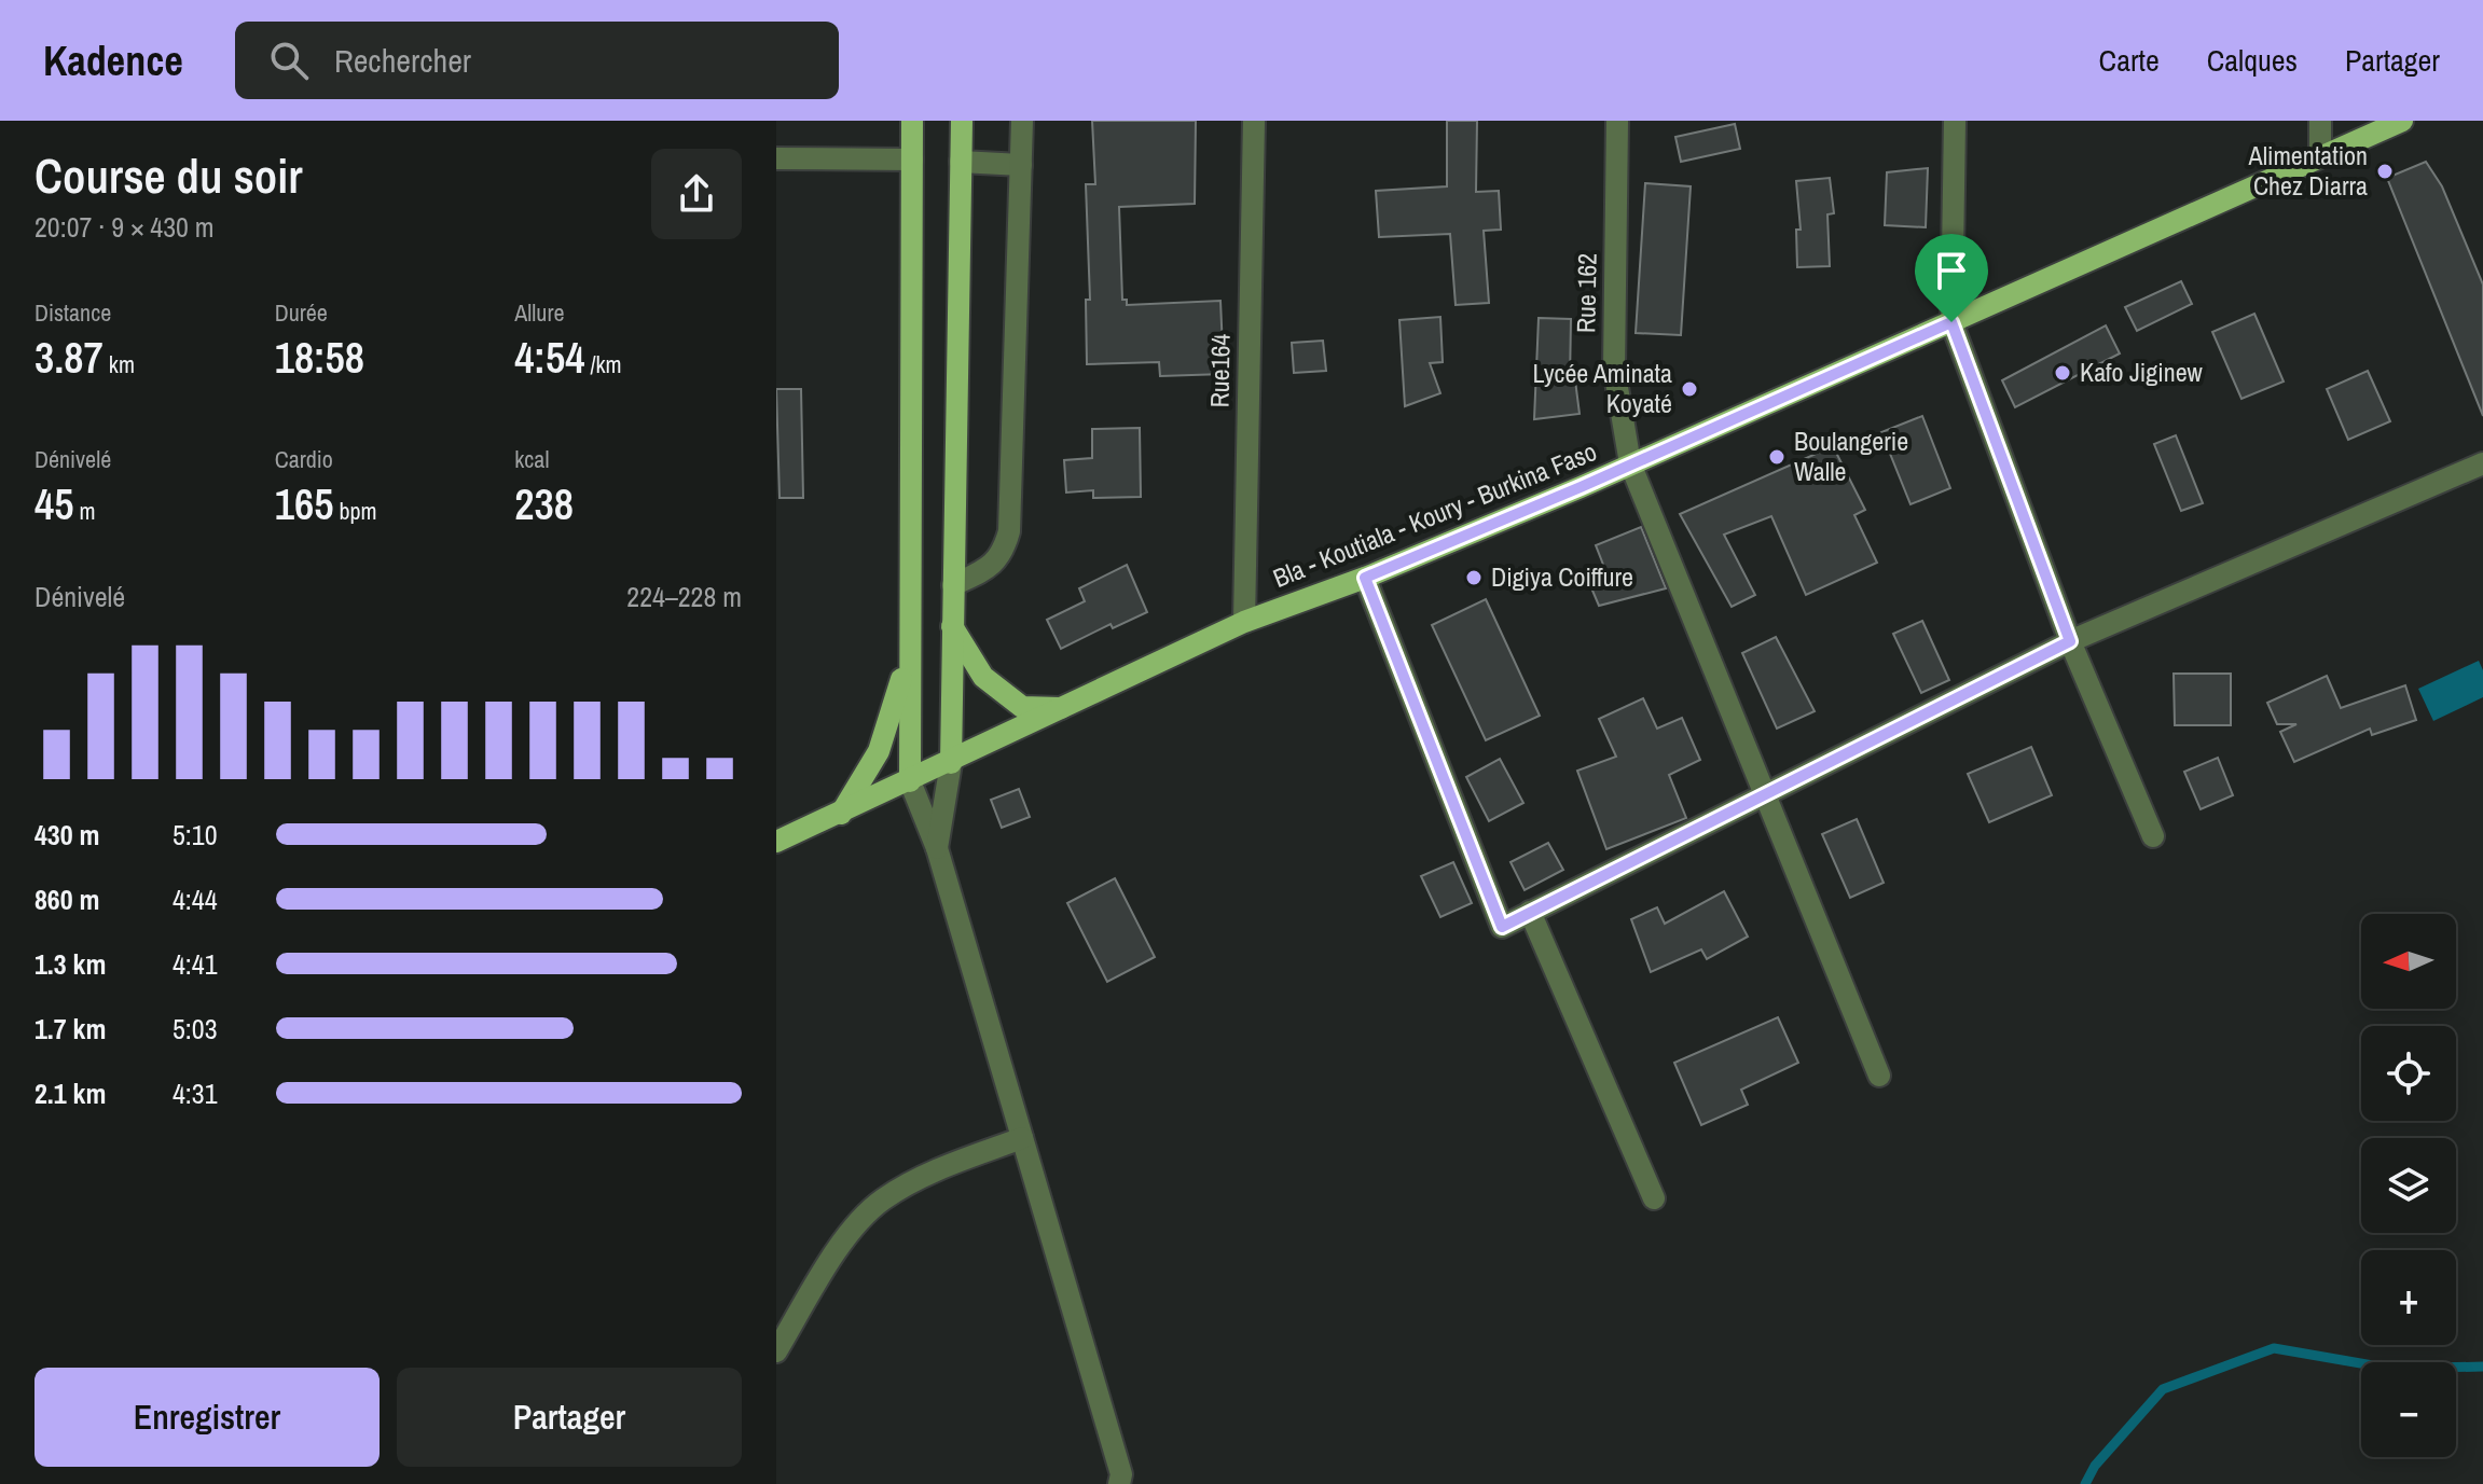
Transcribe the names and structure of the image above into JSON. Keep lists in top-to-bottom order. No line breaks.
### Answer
{"streets":{"main road":["Bla - Koutiala - Koury - Burkina Faso"],"street":["Rue 162","Rue164"]},"crossings":[["Rue 162","Bla - Koutiala - Koury - Burkina Faso"],["Rue164","Bla - Koutiala - Koury - Burkina Faso"]],"places":["Alimentation Chez Diarra","Kafo Jiginew","Lycée Aminata Koyaté","Boulangerie Walle","Digiya Coiffure"],"north":"left","page":{"header":"Kadence","search":"Rechercher","nav":["Carte","Calques","Partager"],"heading":["Course du soir","20:07 · 9 × 430 m"],"stats":[["Distance","3.87 km"],["Durée","18:58"],["Allure","4:54 /km"],["Dénivelé","45 m"],["Cardio","165 bpm"],["kcal","238"]],"chart":["Dénivelé","224–228 m"],"list":[{"name":"430 m","note":"5:10"},{"name":"860 m","note":"4:44"},{"name":"1.3 km","note":"4:41"},{"name":"1.7 km","note":"5:03"},{"name":"2.1 km","note":"4:31"}],"map_buttons":["+","−"],"buttons":["Enregistrer","Partager"]}}
